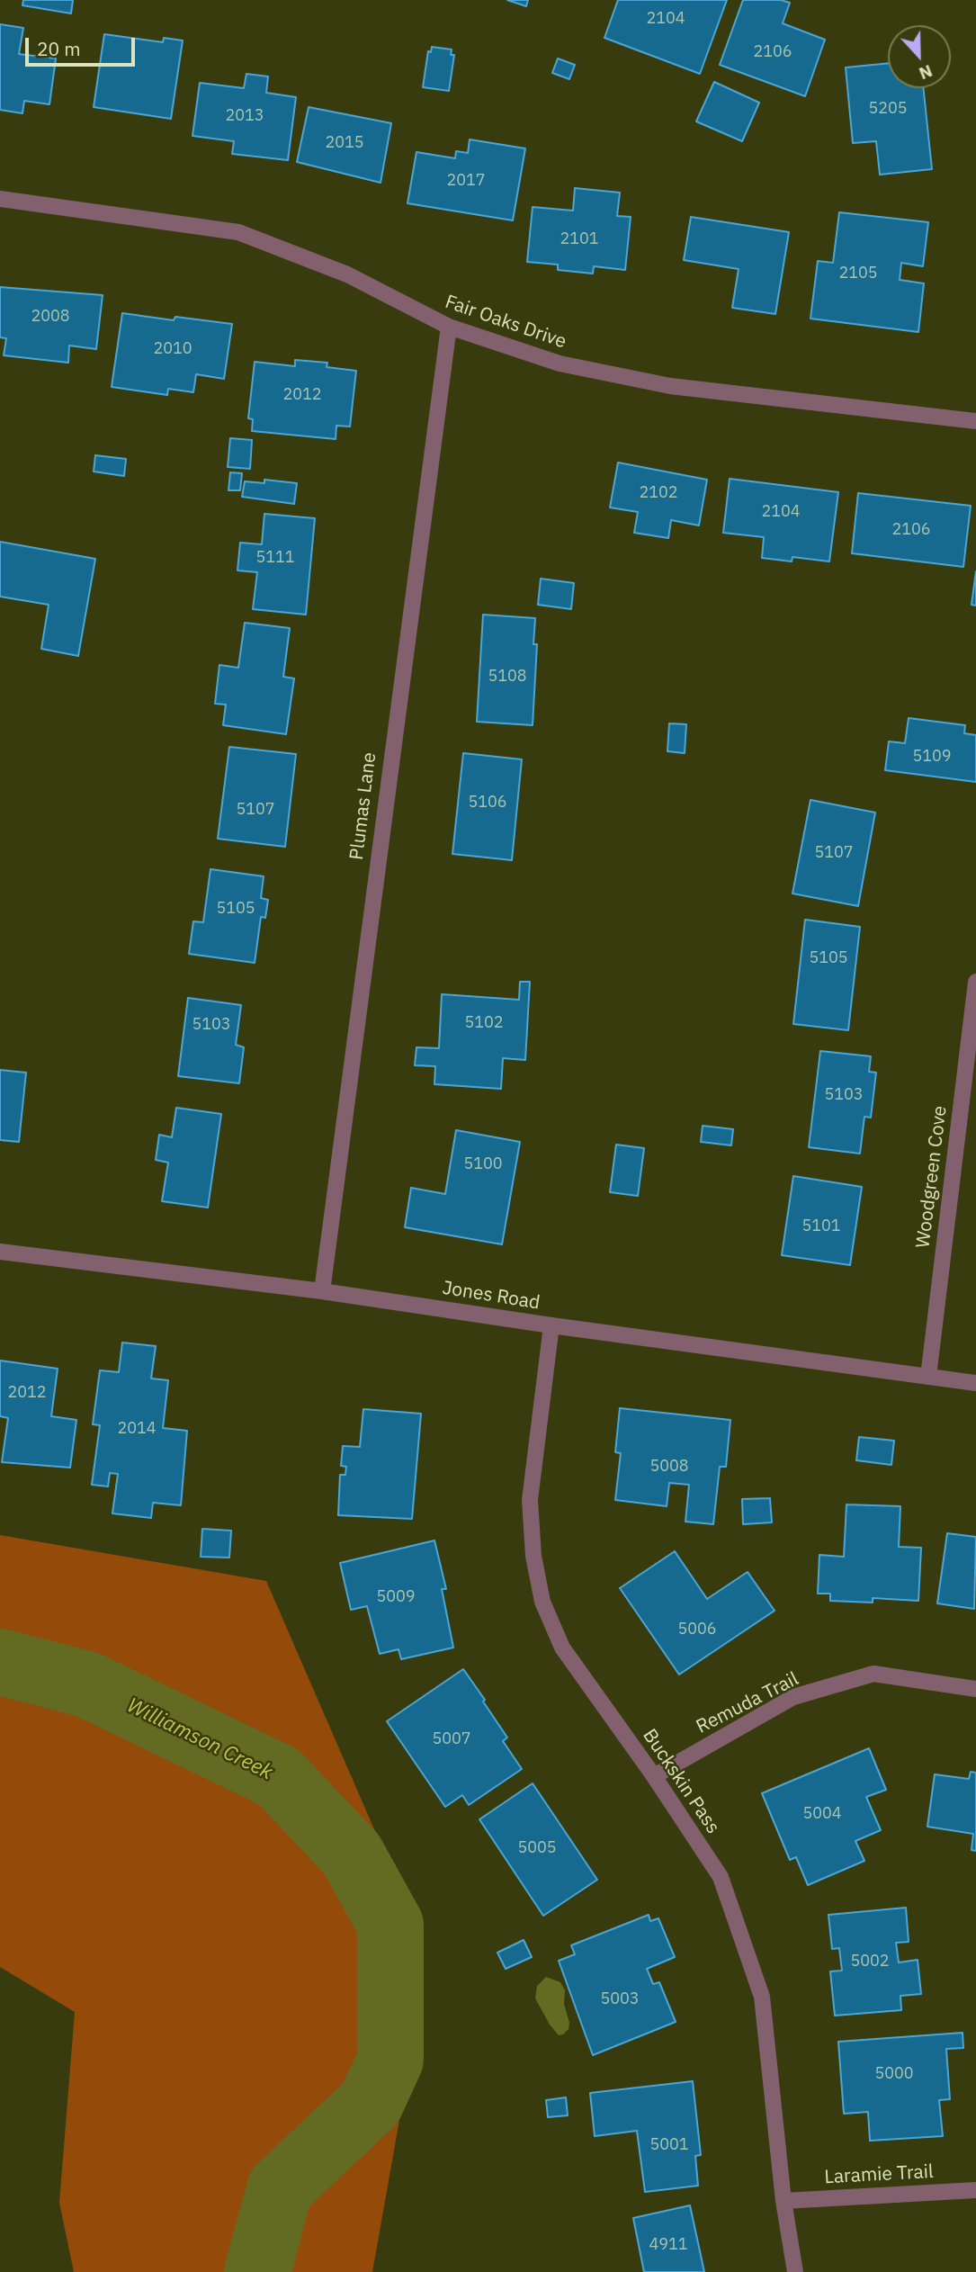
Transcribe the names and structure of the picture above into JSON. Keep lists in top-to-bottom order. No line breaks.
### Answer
{"streets":{"street":["Fair Oaks Drive","Plumas Lane","Woodgreen Cove","Jones Road","Remuda Trail","Buckskin Pass","Laramie Trail"]},"crossings":[["Fair Oaks Drive","Plumas Lane"],["Plumas Lane","Jones Road"],["Woodgreen Cove","Jones Road"],["Jones Road","Buckskin Pass"],["Remuda Trail","Buckskin Pass"],["Buckskin Pass","Laramie Trail"]],"water":["Williamson Creek"],"house_numbers":["2104","2106","5205","2013","2015","2017","2101","2105","2008","2010","2012","2102","2104","2106","5111","5108","5109","5106","5107","5107","5105","5105","5102","5103","5103","5100","5101","2012","2014","5008","5009","5006","5007","5004","5005","5002","5003","5000","5001","4911"],"scale_bar":"20 m","north":"bottom"}
